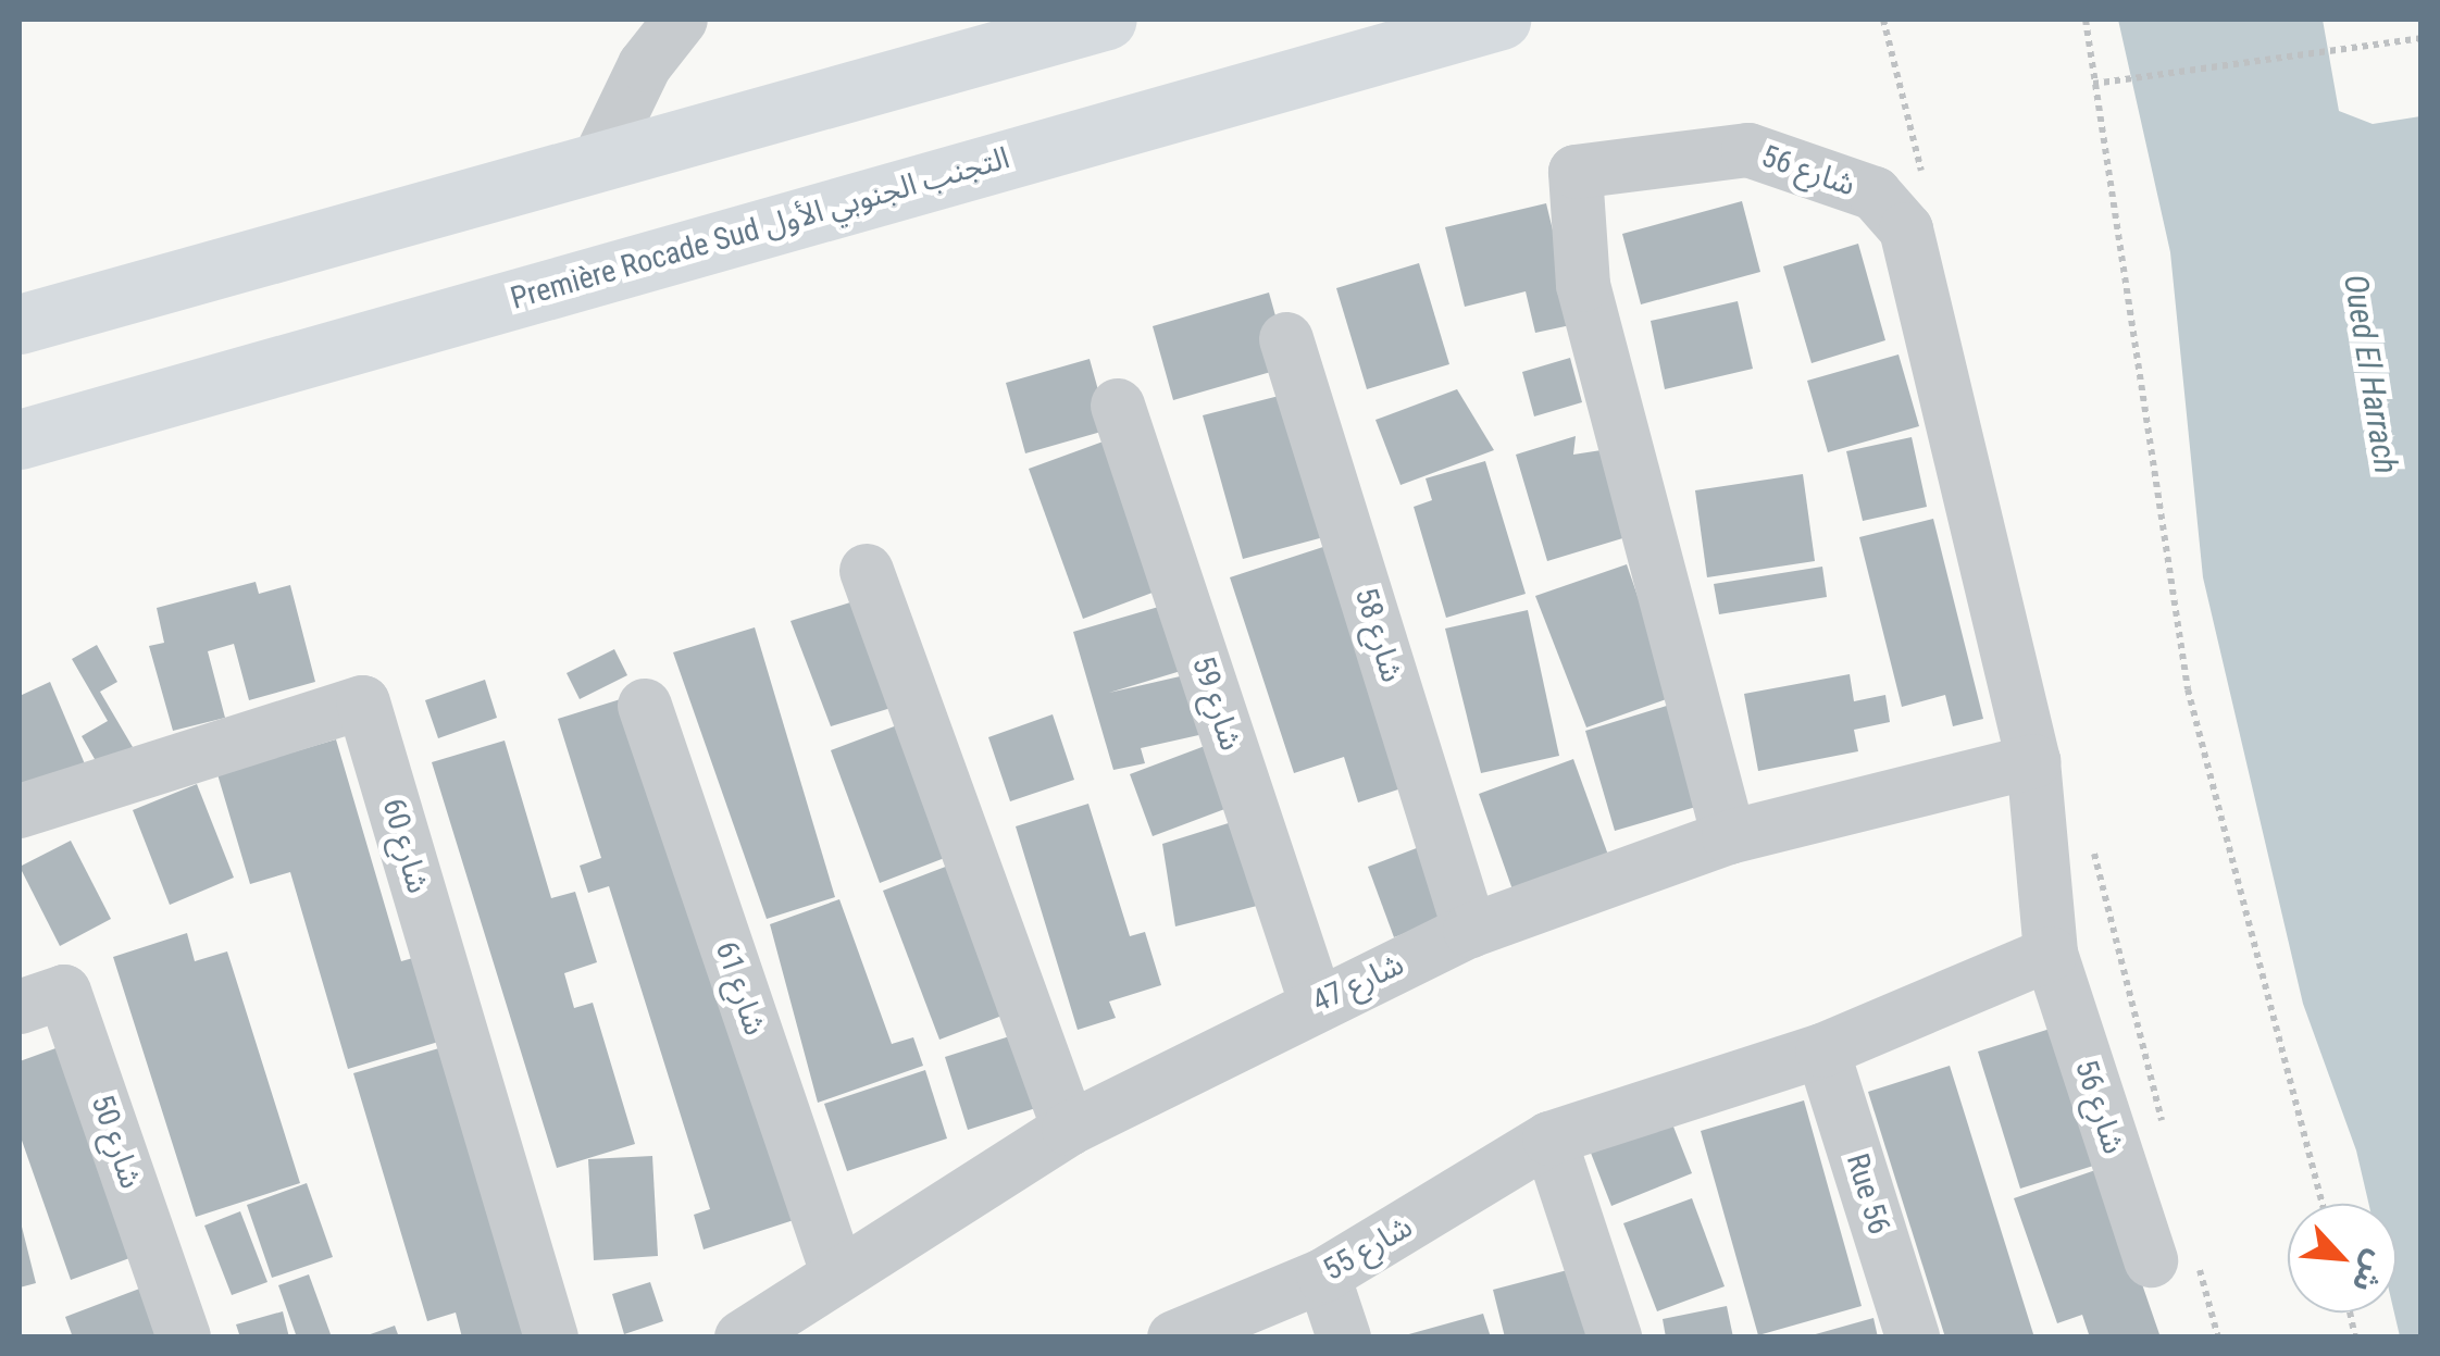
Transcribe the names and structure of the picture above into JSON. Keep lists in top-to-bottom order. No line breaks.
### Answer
{"streets":{"highway":["Première Rocade Sud التجنب الجنوبي الأول"],"street":["شارع 56","شارع 58","شارع 59","شارع 60","شارع 47","شارع 61","شارع 50","Rue 56","شارع 55"]},"crossings":[["شارع 56","شارع 47"],["شارع 58","شارع 47"],["شارع 59","شارع 47"],["شارع 47","شارع 61"],["Rue 56","شارع 55"]],"water":["Oued El Harrach"],"north":"bottom right"}
